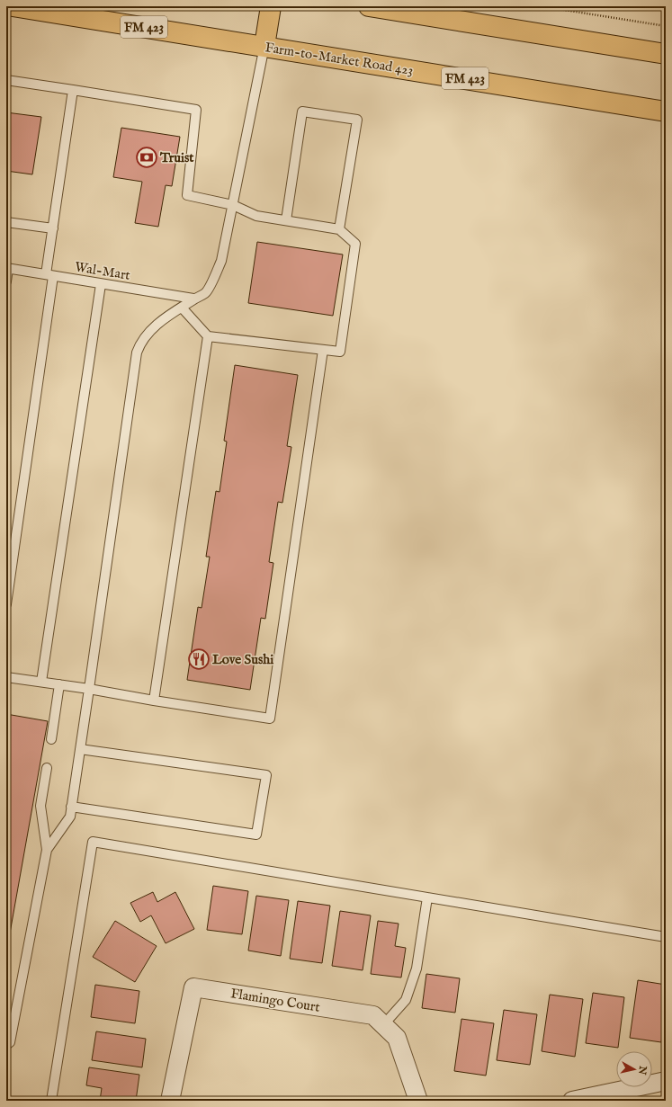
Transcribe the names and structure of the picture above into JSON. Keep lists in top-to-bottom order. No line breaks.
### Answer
{"streets":{"main road":["FM 423","Farm-to-Market Road 423"],"street":["Flamingo Court"],"lane":["Wal-Mart"]},"places":{"bank":["Truist"],"restaurant":["Love Sushi"]},"north":"right"}
